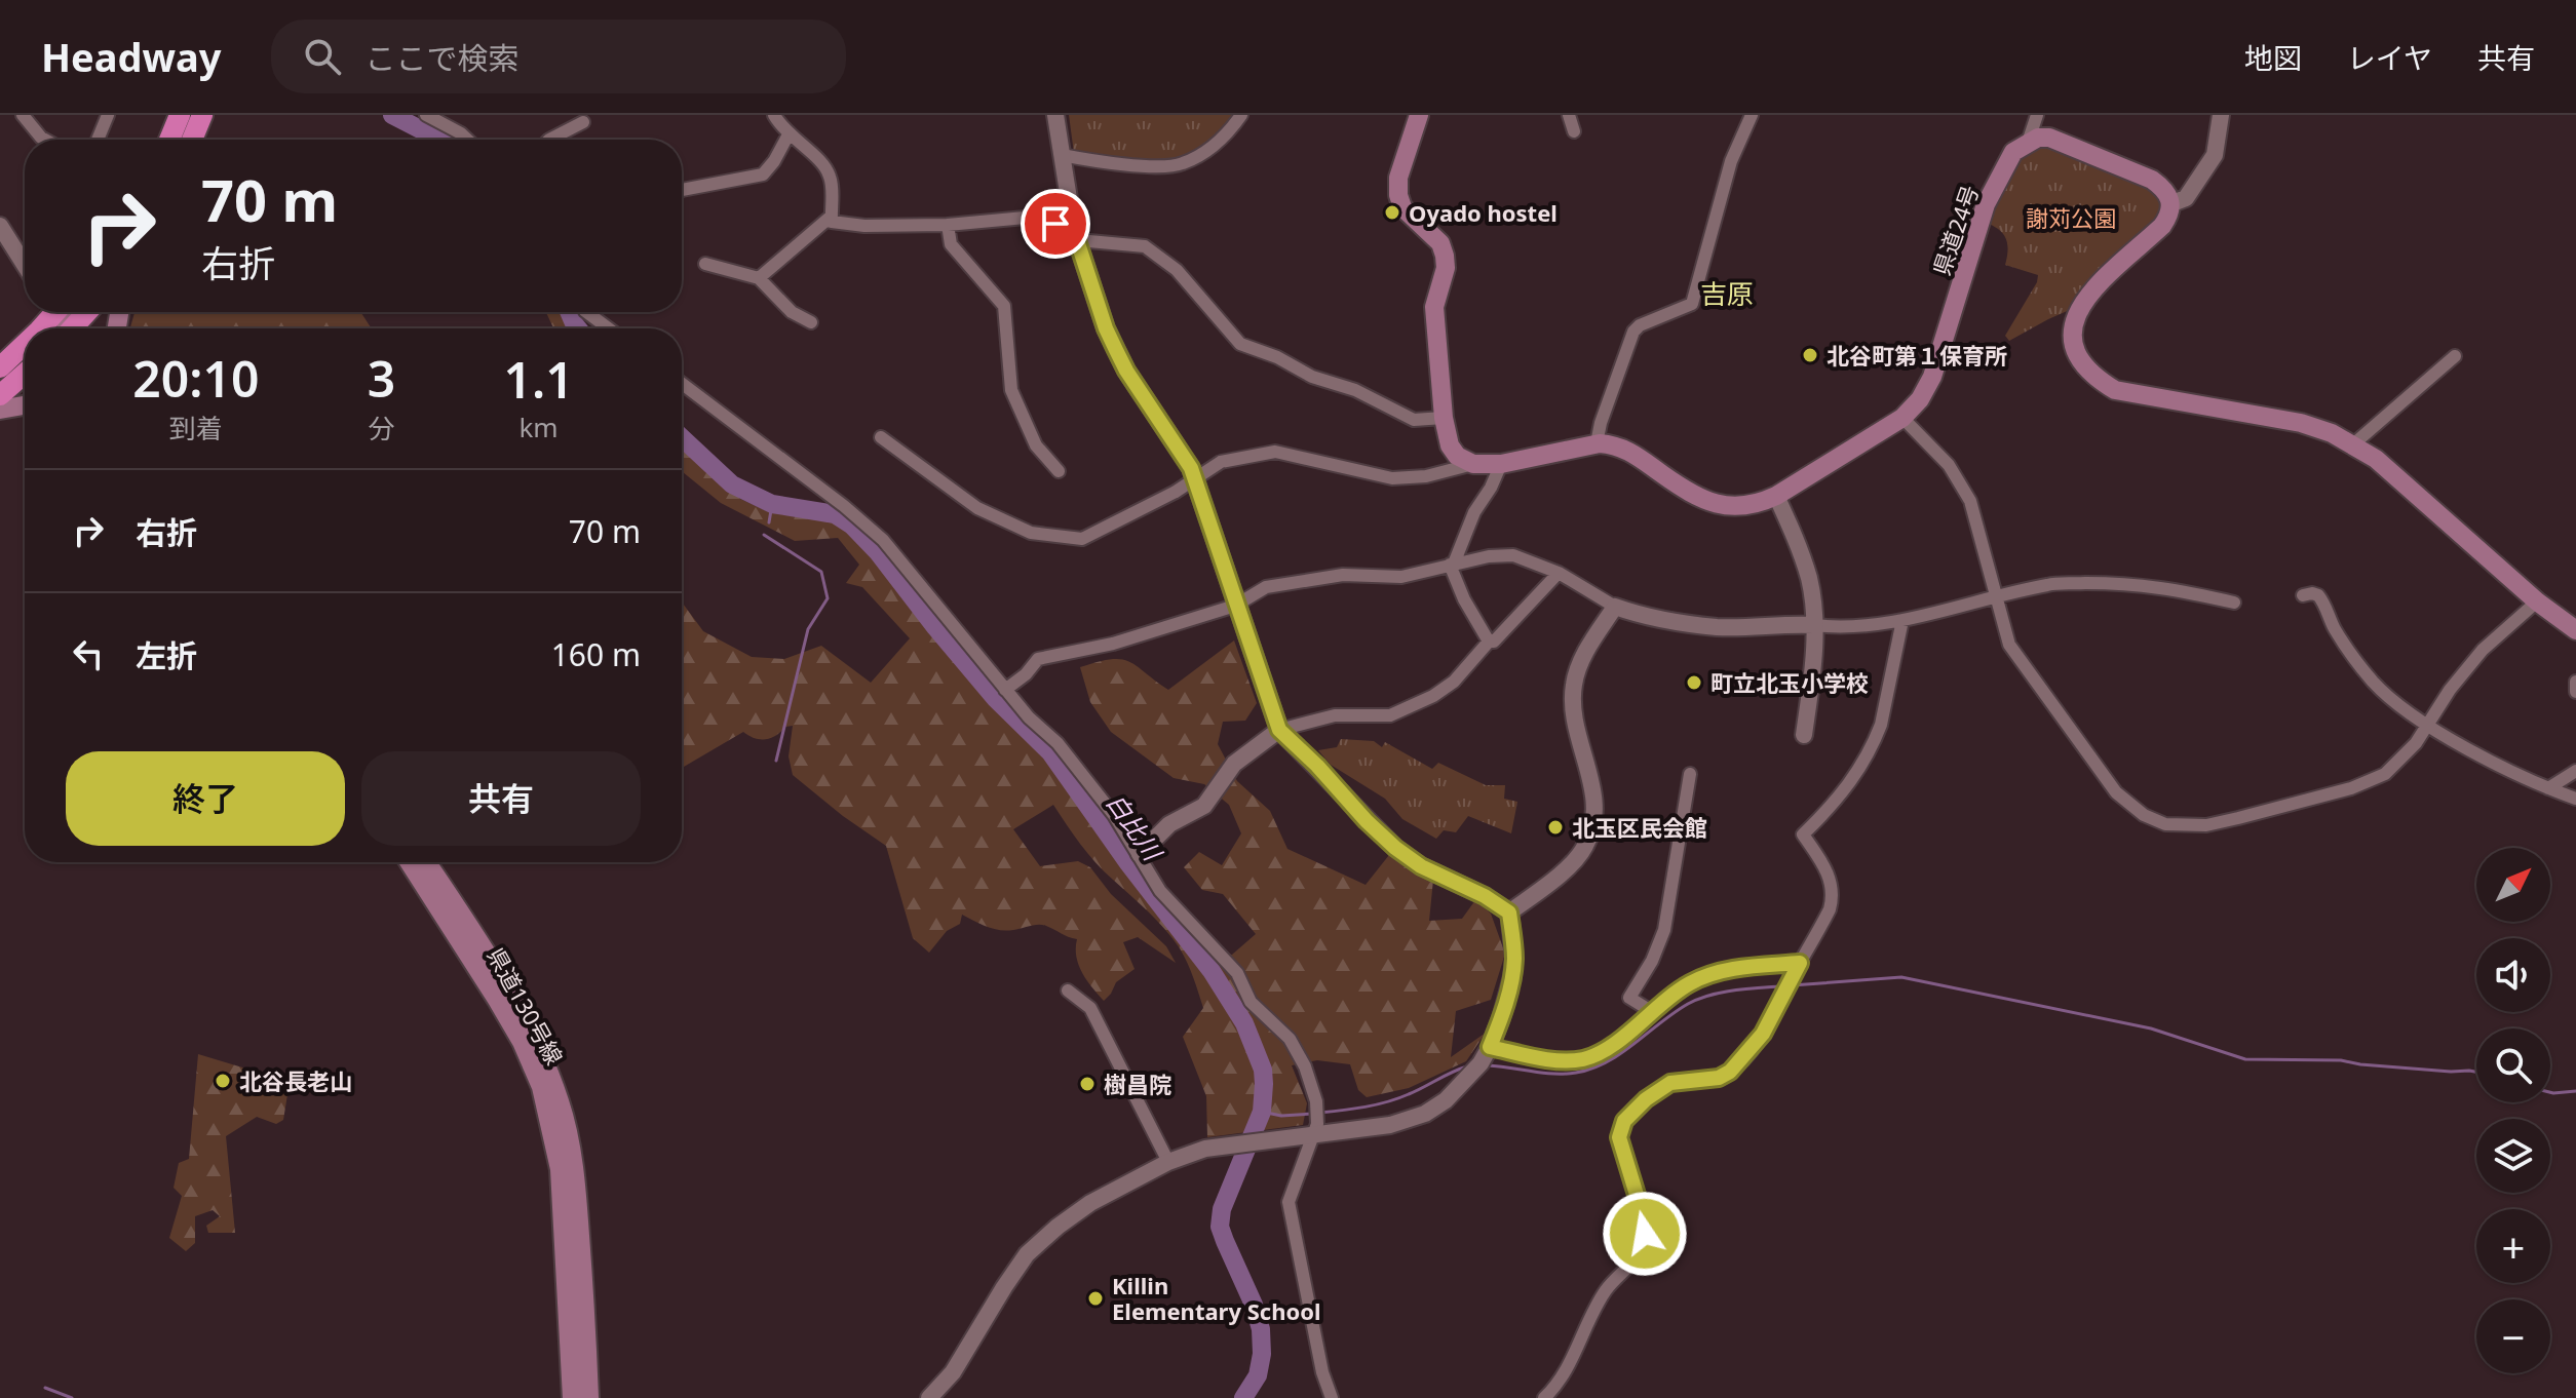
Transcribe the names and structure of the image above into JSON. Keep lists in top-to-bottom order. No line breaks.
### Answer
{"streets":{"main road":["県道24号","県道130号線"]},"districts":["吉原"],"water":["白比川"],"parks":["謝苅公園"],"places":["Oyado hostel","北谷町第１保育所","町立北玉小学校","北玉区民会館","北谷長老山","樹昌院","Killin Elementary School"],"north":"top right","page":{"header":"Headway","search":"ここで検索","nav":["地図","レイヤ","共有"],"turn":["70 m","右折"],"eta":["20:10","到着","3","分","1.1","km"],"list":[{"name":"右折","value":"70 m"},{"name":"左折","value":"160 m"}],"buttons":["終了","共有"],"map_buttons":["+","−"]}}
